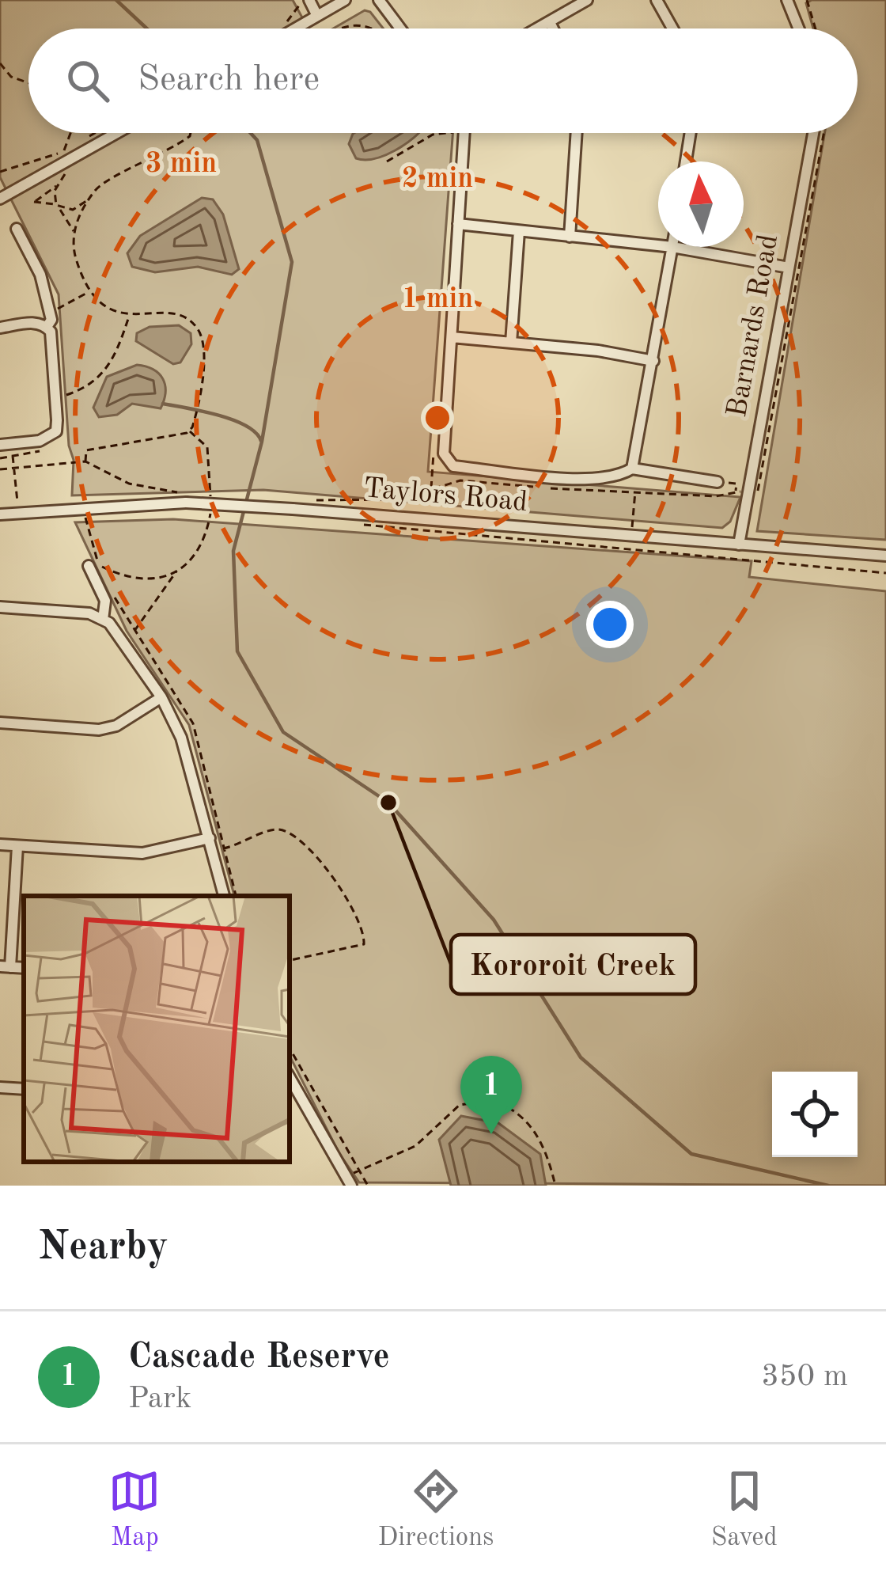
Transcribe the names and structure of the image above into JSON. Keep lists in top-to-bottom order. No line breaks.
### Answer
{"streets":{"street":["Barnards Road","Taylors Road"]},"crossings":[["Barnards Road","Taylors Road"]],"places":["Kororoit Creek"],"north":"top","page":{"search":"Search here","pins":"1","heading":"Nearby","list":[{"mark":"1","name":"Cascade Reserve","note":"Park","value":"350 m"}],"nav":["Map","Directions","Saved"]},"rings":["3 min","2 min","1 min"]}
